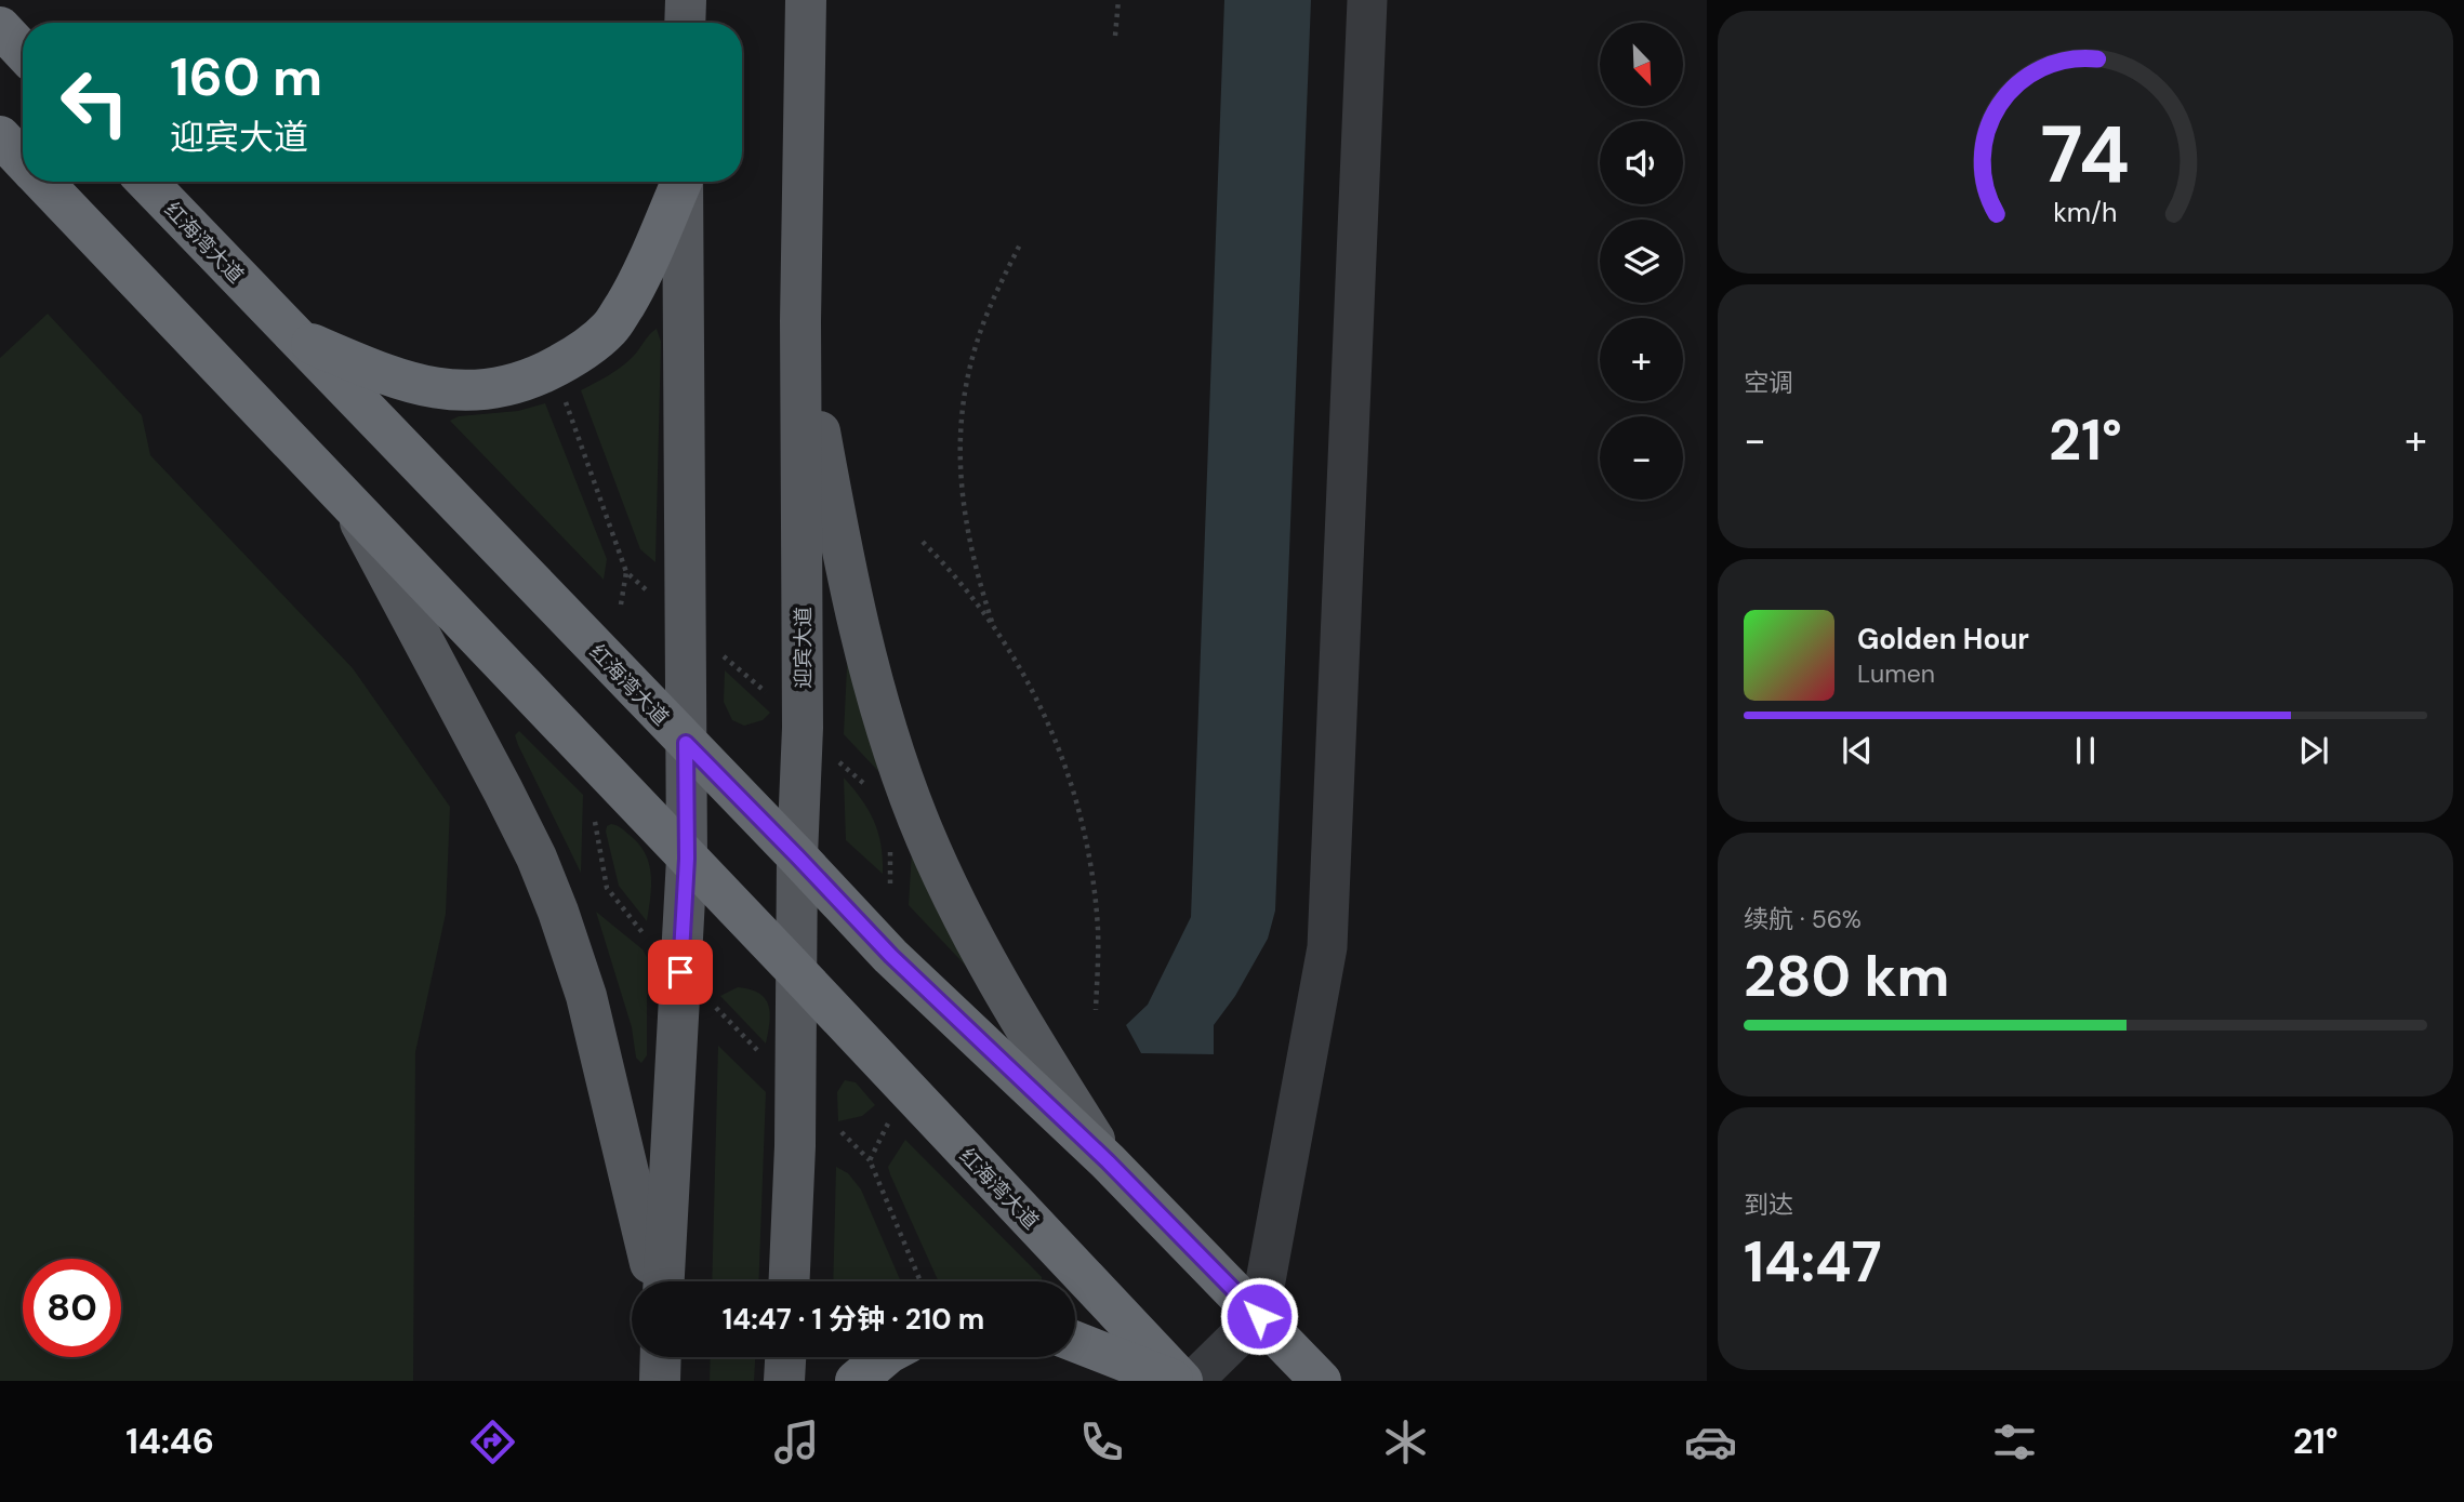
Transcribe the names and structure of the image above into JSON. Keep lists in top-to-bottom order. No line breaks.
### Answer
{"streets":{"highway":["红海湾大道"],"main road":["迎宾大道"]},"crossings":[["红海湾大道","迎宾大道"]],"north":"bottom right","page":{"map_buttons":["+","−"],"turn":["160 m","迎宾大道"],"tile":["空调",["续航 · 56%","280 km"],["到达","14:47"]],"heat":["−","21°","+"],"song":["Golden Hour","Lumen"],"limit":"80","trip":"14:47 · 1 分钟 · 210 m","tabs":["14:46","21°"],"gauge":["74","km/h"]}}
